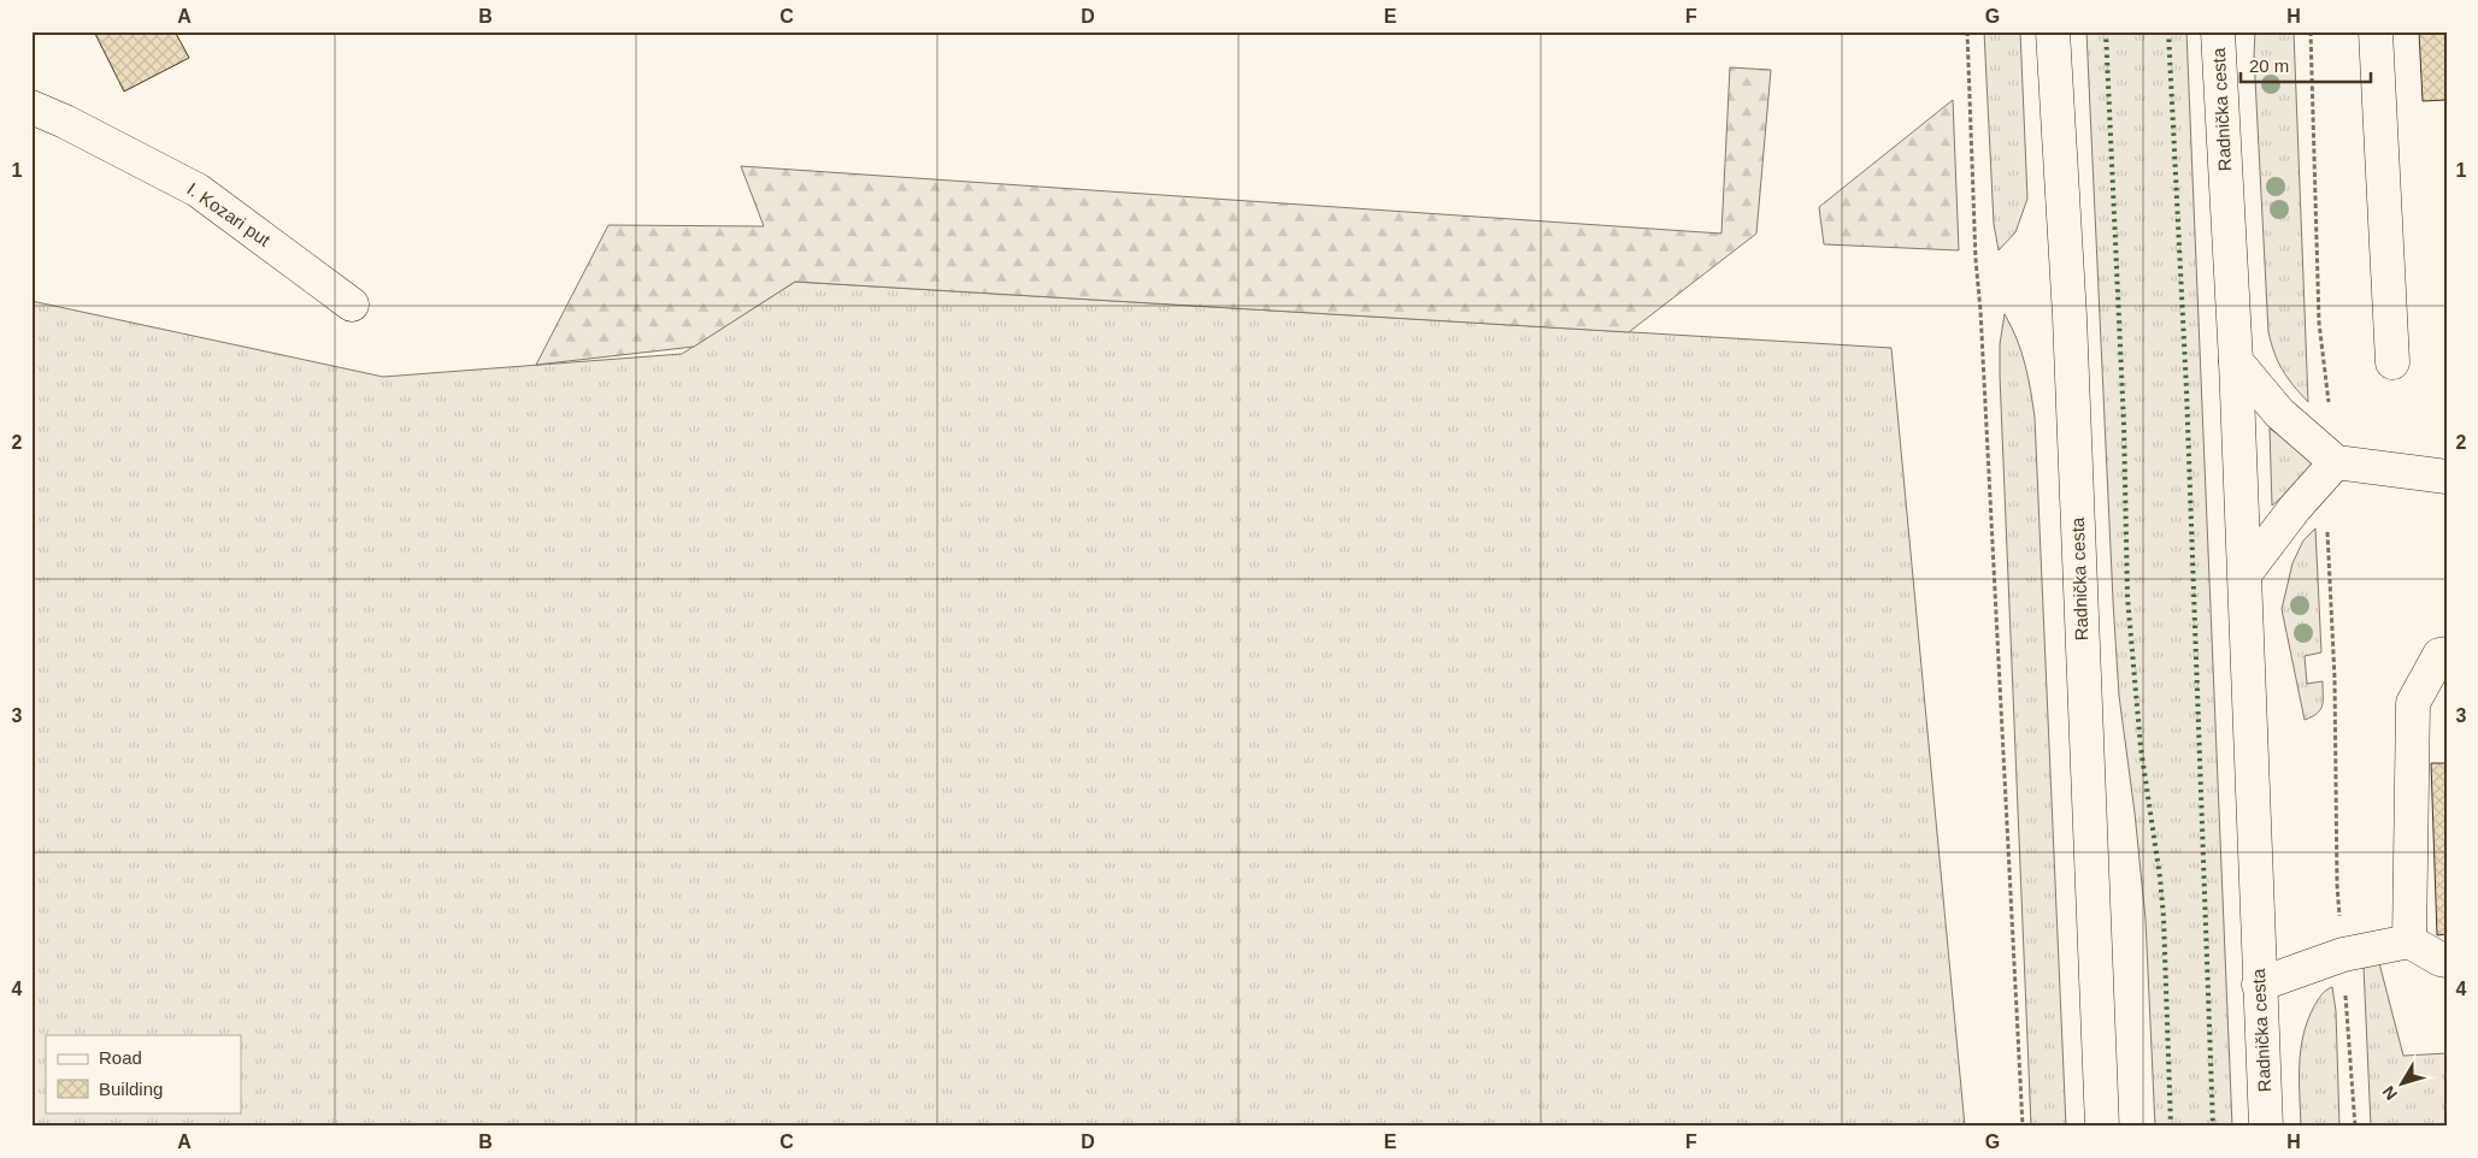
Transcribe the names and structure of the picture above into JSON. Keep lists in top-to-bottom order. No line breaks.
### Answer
{"streets":{"main road":["Radnička cesta","I. Kozari put"]},"legend":["Road","Building"],"scale_bar":"20 m","north":"bottom left","grid":{"columns":["A","B","C","D","E","F","G","H"],"rows":["1","2","3","4"]}}
